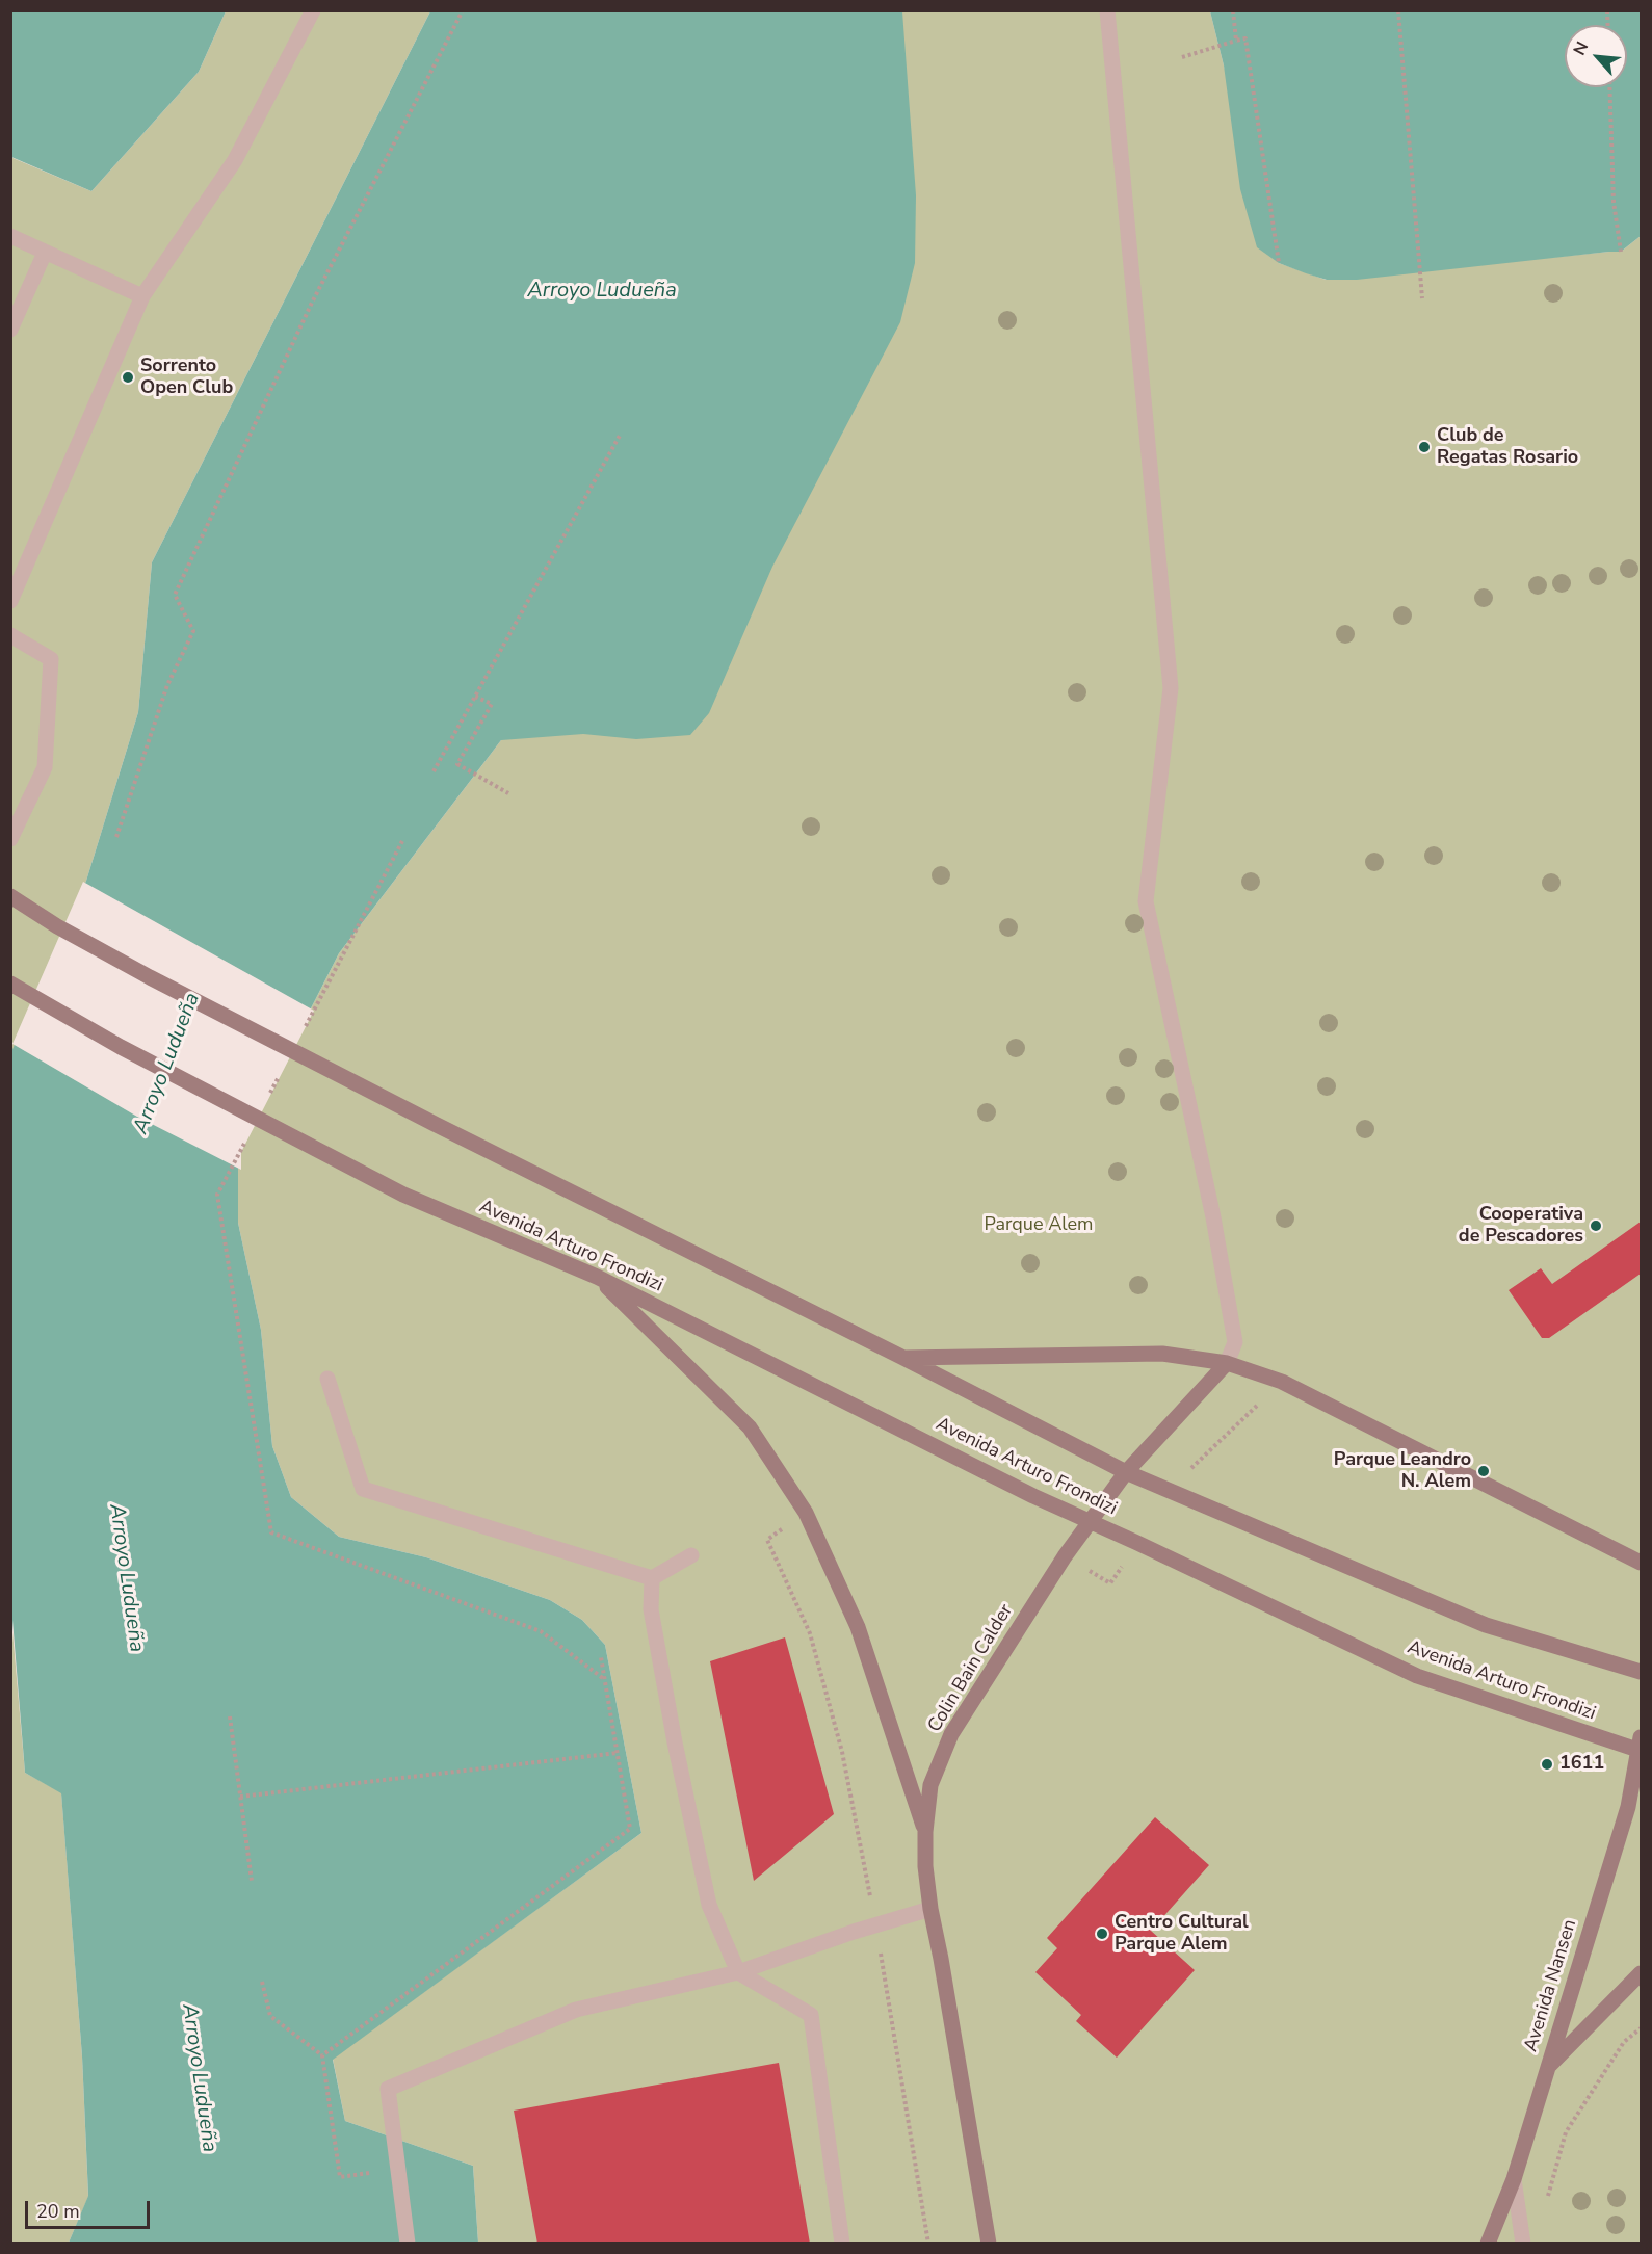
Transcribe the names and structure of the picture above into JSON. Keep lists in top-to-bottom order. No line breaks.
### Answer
{"streets":{"main road":["Avenida Arturo Frondizi","Colin Bain Calder","Avenida Nansen"]},"crossings":[["Avenida Arturo Frondizi","Colin Bain Calder"],["Avenida Arturo Frondizi","Avenida Nansen"]],"water":["Arroyo Ludueña"],"parks":["Parque Alem"],"places":["Sorrento Open Club","Club de Regatas Rosario","Cooperativa de Pescadores","Parque Leandro N. Alem","1611","Centro Cultural Parque Alem"],"scale_bar":"20 m","north":"top left"}
